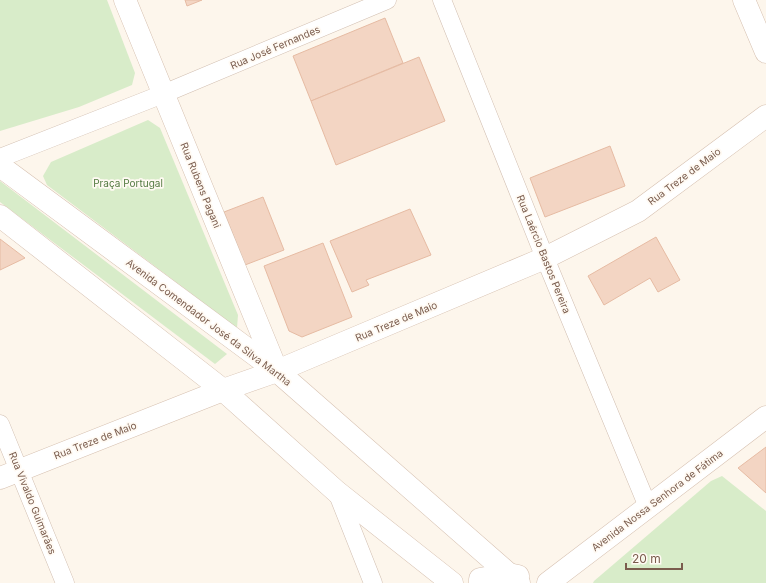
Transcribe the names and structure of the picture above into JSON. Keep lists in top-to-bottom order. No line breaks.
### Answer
{"streets":{"street":["Rua José Fernandes","Rua Treze de Maio","Rua Rubens Pagani","Rua Laércio Bastos Pereira","Avenida Comendador José da Silva Martha","Avenida Nossa Senhora de Fátima","Rua Vivaldo Guimarães"]},"crossings":[["Rua José Fernandes","Rua Rubens Pagani"],["Rua Treze de Maio","Rua Rubens Pagani"],["Rua Treze de Maio","Rua Laércio Bastos Pereira"],["Rua Treze de Maio","Avenida Comendador José da Silva Martha"],["Rua Treze de Maio","Rua Vivaldo Guimarães"],["Rua Rubens Pagani","Avenida Comendador José da Silva Martha"],["Rua Laércio Bastos Pereira","Avenida Nossa Senhora de Fátima"]],"parks":["Praça Portugal"],"scale_bar":"20 m"}
